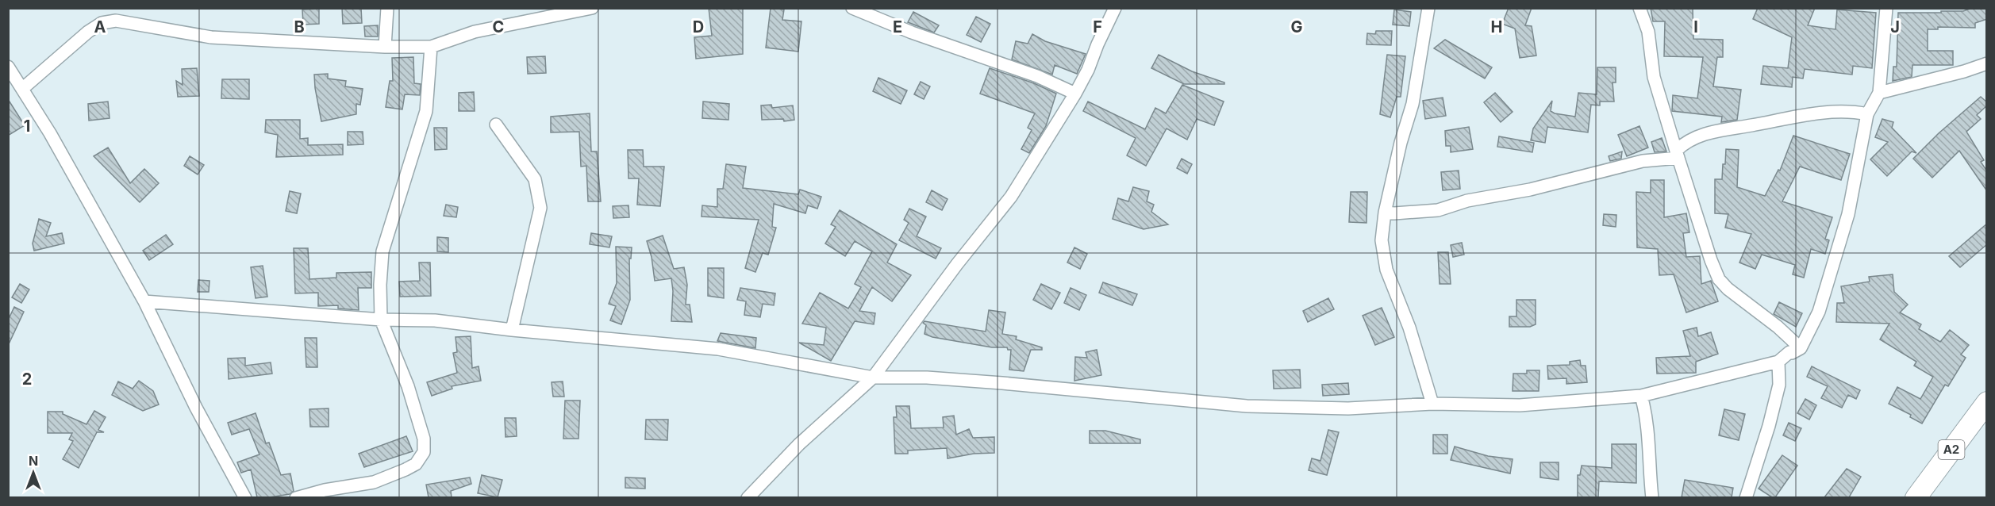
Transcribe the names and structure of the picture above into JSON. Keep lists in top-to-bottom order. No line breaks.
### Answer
{"streets":{"highway":["A2"]},"north":"top","grid":{"columns":["A","B","C","D","E","F","G","H","I","J"],"rows":["1","2"]}}
